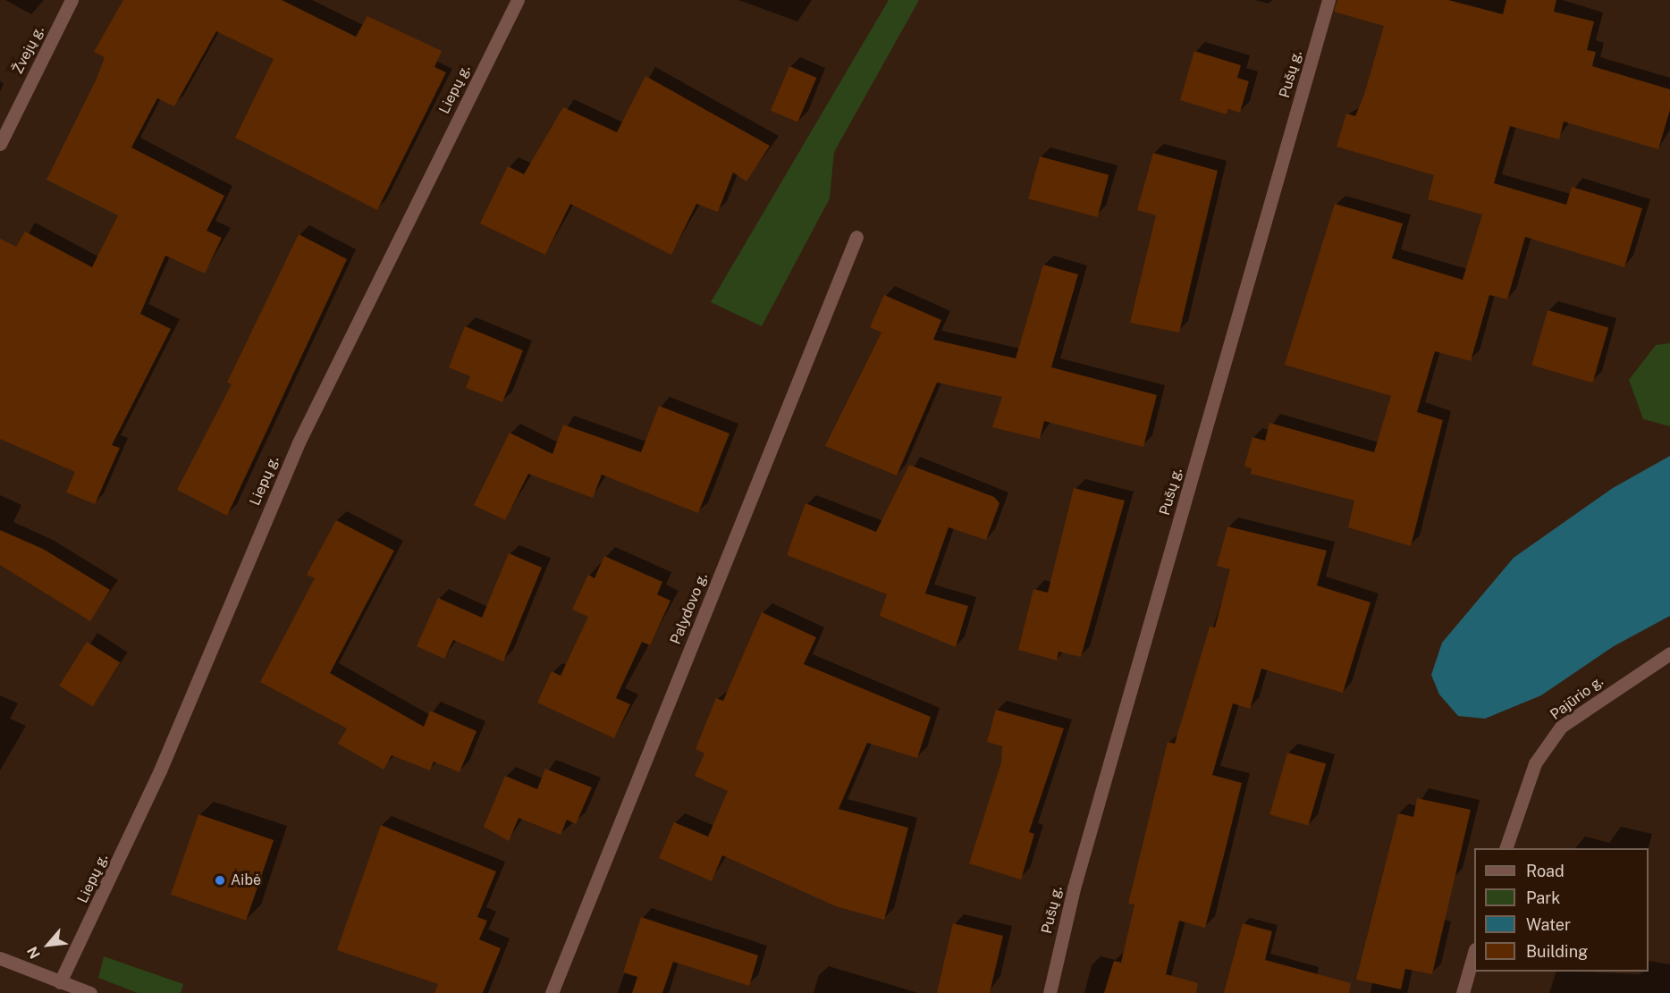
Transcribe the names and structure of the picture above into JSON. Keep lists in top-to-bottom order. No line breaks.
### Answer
{"streets":{"street":["Žvejų g.","Pušų g.","Liepų g.","Palydovo g.","Pajūrio g."]},"places":["Aibė"],"legend":["Road","Park","Water","Building"],"north":"bottom left"}
